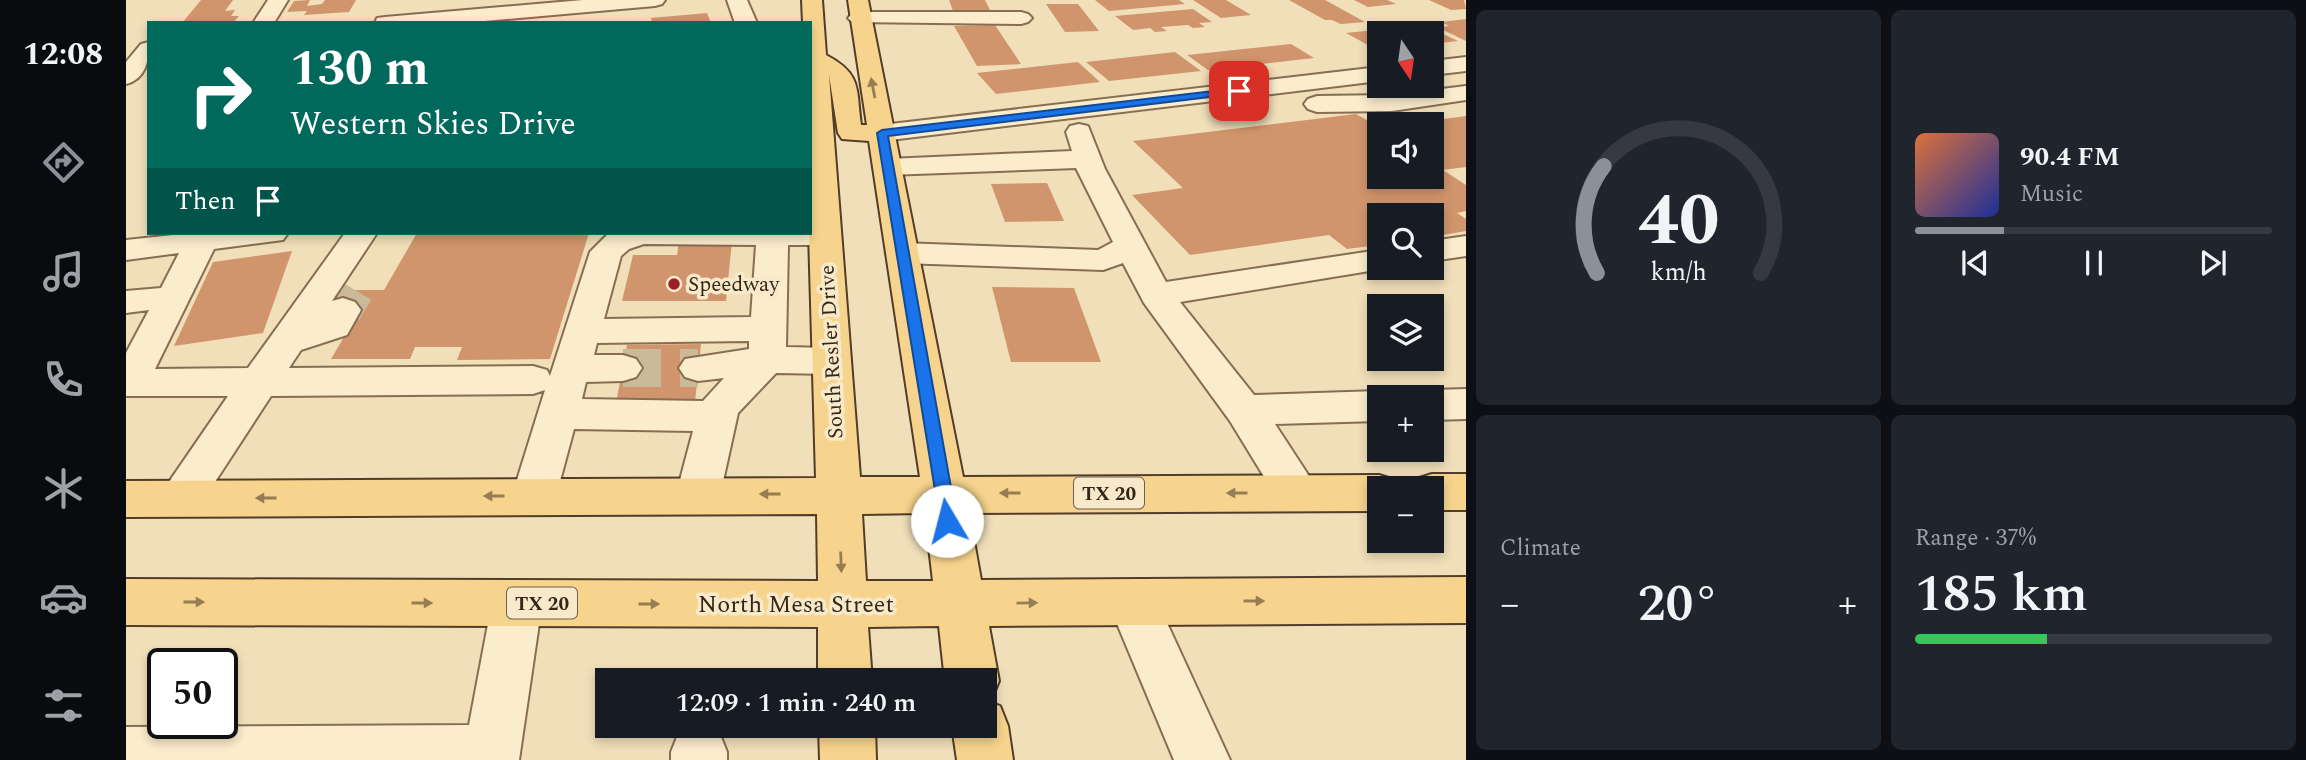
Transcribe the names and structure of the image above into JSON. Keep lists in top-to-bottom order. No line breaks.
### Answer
{"streets":{"main road":["South Resler Drive","TX 20","North Mesa Street"]},"crossings":[["South Resler Drive","TX 20"],["South Resler Drive","North Mesa Street"]],"places":["Speedway"],"north":"bottom","page":{"tabs":"12:08","map_buttons":["+","−"],"turn":["130 m","Western Skies Drive"],"song":["90.4 FM","Music"],"then":"Then","tile":["Climate",["Range · 37%","185 km"]],"heat":["−","20°","+"],"limit":"50","trip":"12:09 · 1 min · 240 m","gauge":["40","km/h"]}}
